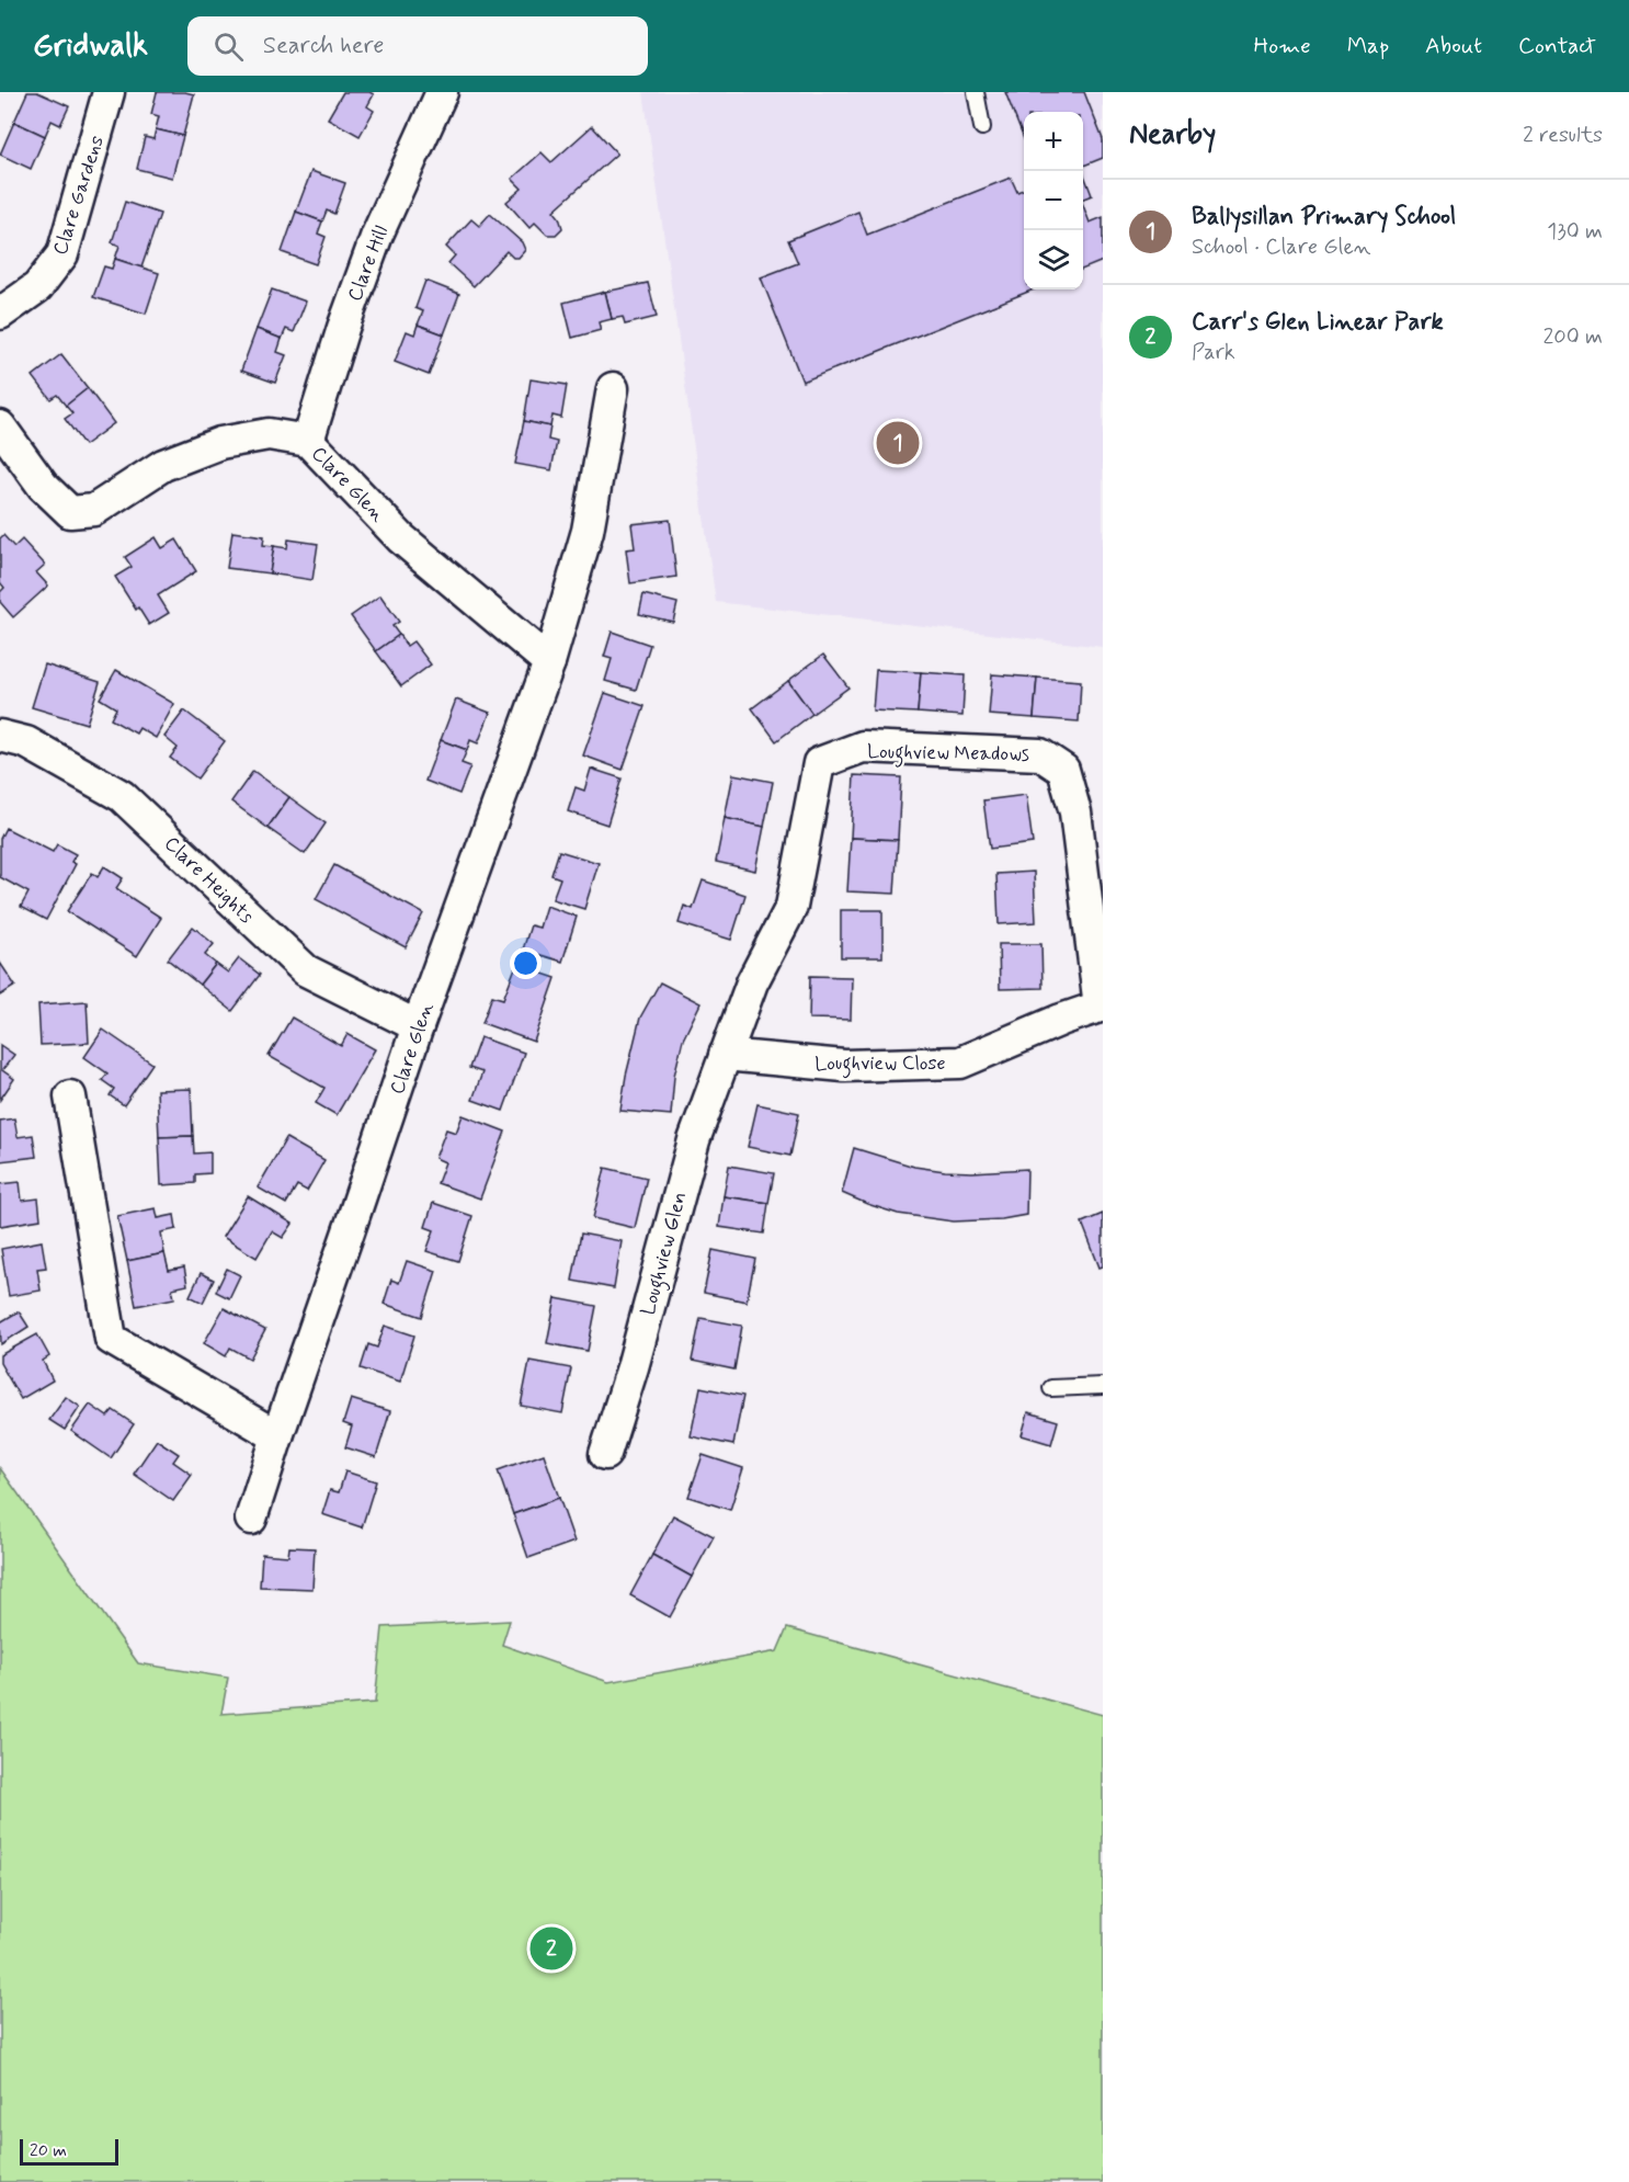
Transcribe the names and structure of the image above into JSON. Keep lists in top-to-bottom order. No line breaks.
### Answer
{"streets":{"street":["Clare Gardens","Clare Hill","Clare Glen","Loughview Meadows","Clare Heights","Loughview Close","Loughview Glen"]},"crossings":[["Clare Hill","Clare Glen"],["Clare Glen","Clare Heights"],["Loughview Meadows","Loughview Close"],["Loughview Meadows","Loughview Glen"],["Loughview Close","Loughview Glen"]],"scale_bar":"20 m","page":{"header":"Gridwalk","search":"Search here","nav":["Home","Map","About","Contact"],"heading":["Nearby","2 results"],"map_buttons":["+","−"],"list":[{"mark":"1","name":"Ballysillan Primary School","note":"School · Clare Glen","value":"130 m"},{"mark":"2","name":"Carr's Glen Linear Park","note":"Park","value":"200 m"}],"pins":["1","2"],"scale":"20 m"}}
